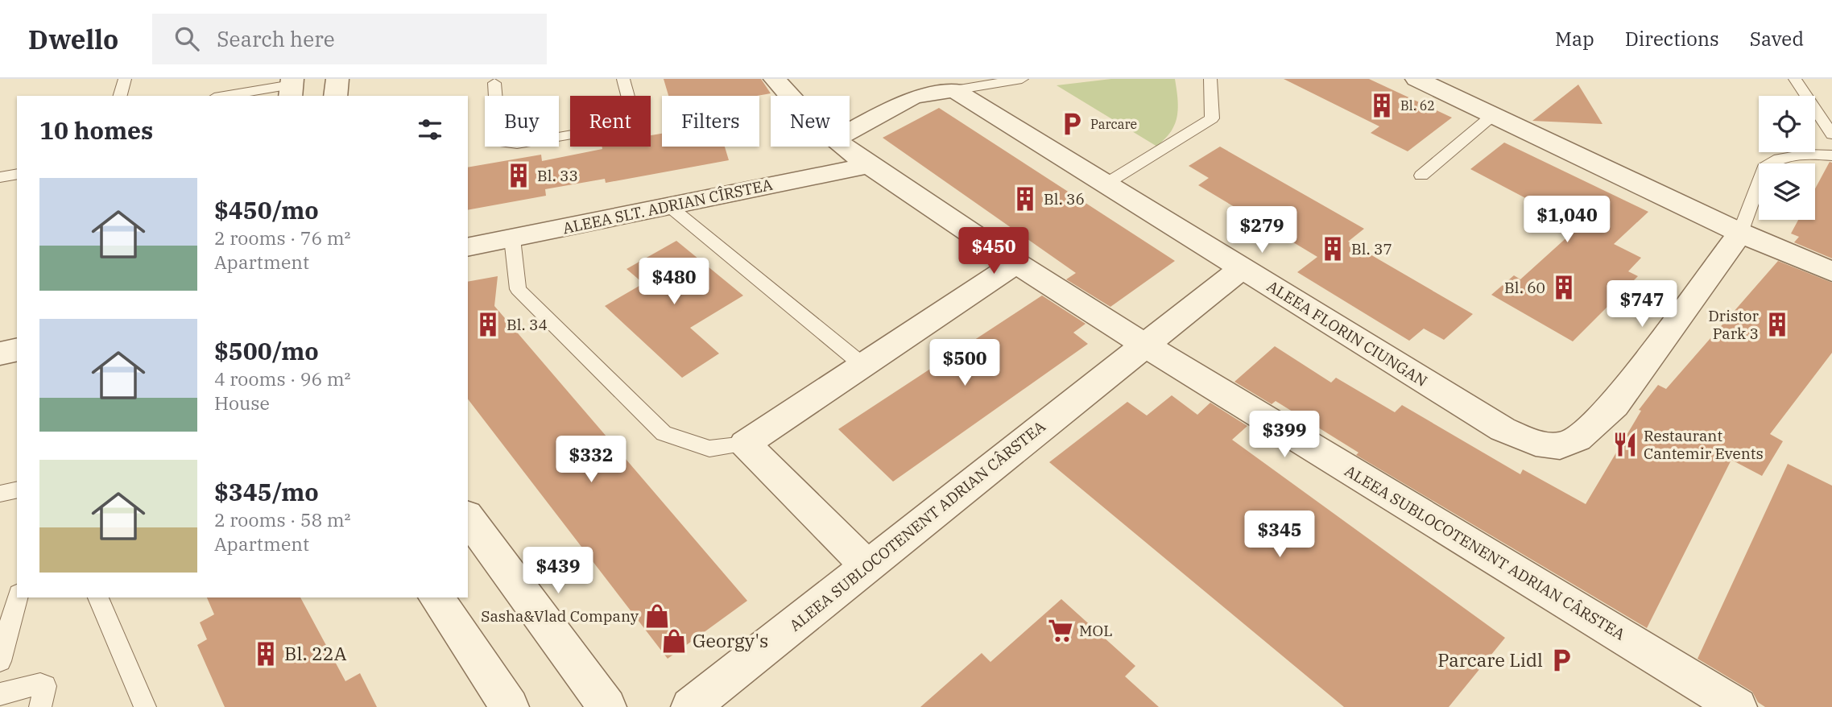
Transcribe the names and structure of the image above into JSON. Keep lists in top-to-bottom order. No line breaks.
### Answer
{"streets":{"street":["ALEEA SLT. ADRIAN CÎRSTEA","ALEEA FLORIN CIUNGAN","ALEEA SUBLOCOTENENT ADRIAN CÂRSTEA"]},"crossings":[["ALEEA SLT. ADRIAN CÎRSTEA","ALEEA SUBLOCOTENENT ADRIAN CÂRSTEA"],["ALEEA FLORIN CIUNGAN","ALEEA SUBLOCOTENENT ADRIAN CÂRSTEA"]],"places":{"building":["Bl. 62","Bl. 33","Bl. 36","Bl. 37","Bl. 60","Bl. 34","Dristor Park 3","Bl. 22A"],"parking":["Parcare","Parcare Lidl"],"restaurant":["Restaurant Cantemir Events"],"shop":["Sasha&Vlad Company","Georgy's"],"supermarket":["MOL"]},"page":{"header":"Dwello","search":"Search here","nav":["Map","Directions","Saved"],"chip":["Buy","Rent","Filters","New"],"heading":"10 homes","list":[{"name":"$450/mo","note":"2 rooms · 76 m² · Apartment"},{"name":"$500/mo","note":"4 rooms · 96 m² · House"},{"name":"$345/mo","note":"2 rooms · 58 m² · Apartment"}],"price":["$1,040","$279","$450","$480","$747","$500","$399","$332","$345","$439"]}}
